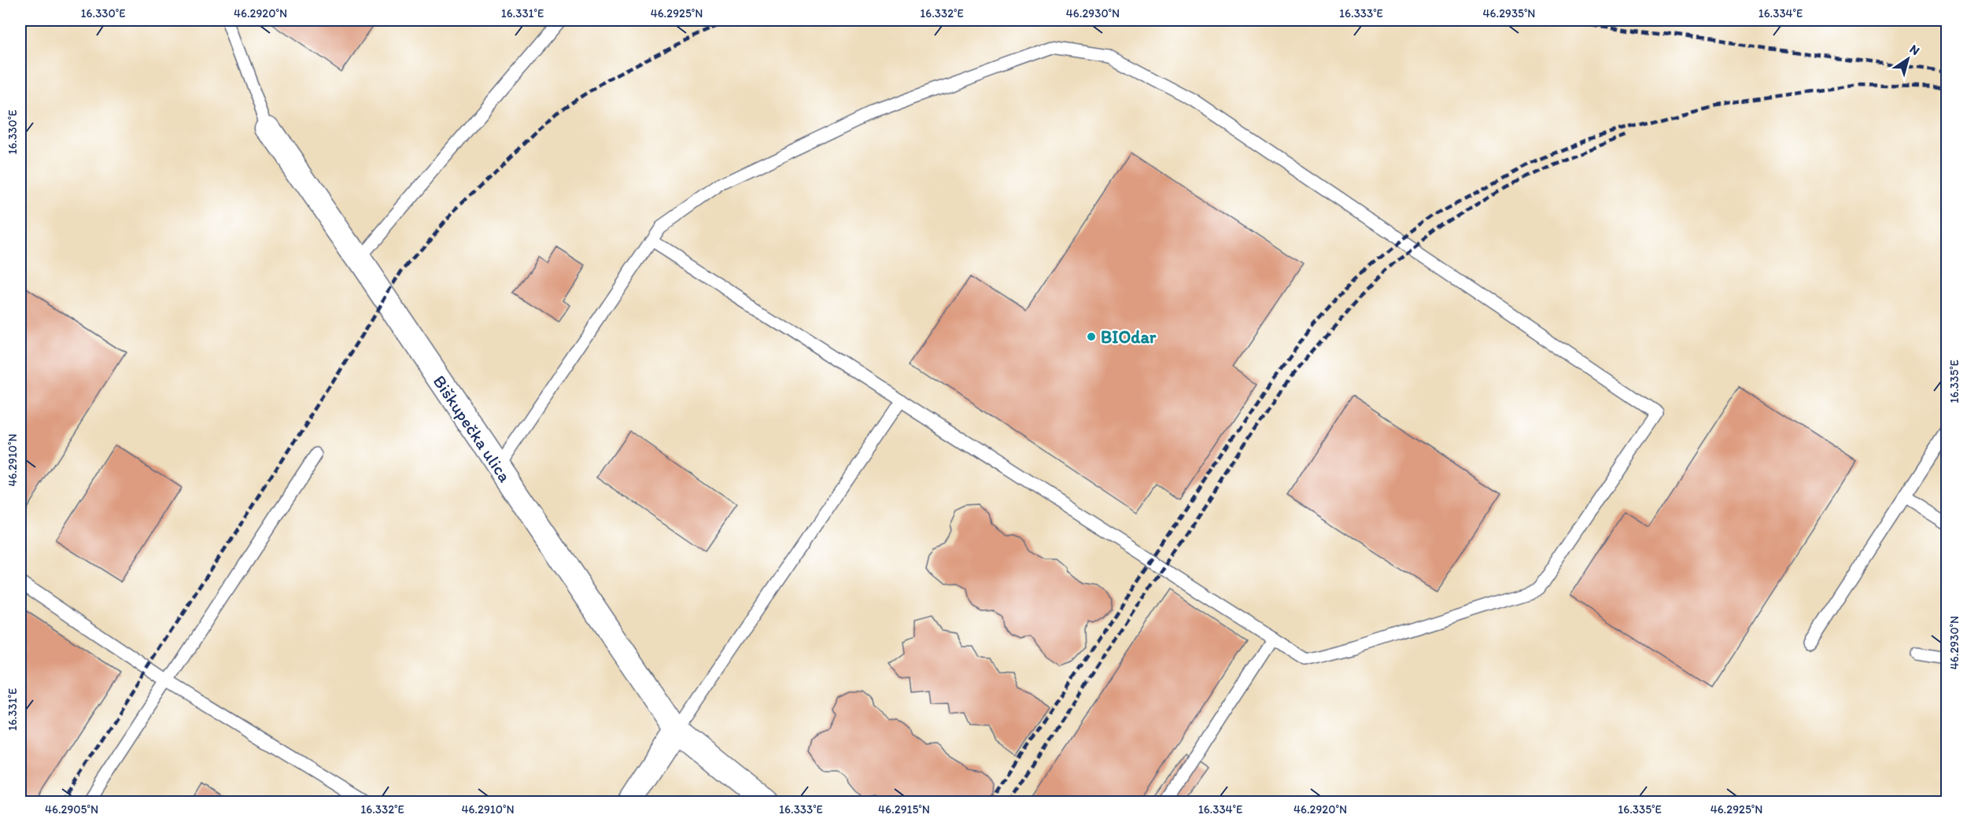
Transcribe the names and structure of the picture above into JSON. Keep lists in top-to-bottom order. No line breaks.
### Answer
{"streets":{"street":["Biškupečka ulica"]},"places":["BIOdar"],"north":"top right","coordinates":["16.330°E","46.2920°N","16.331°E","46.2925°N","16.332°E","46.2930°N","16.333°E","46.2935°N","16.334°E","16.335°E","46.2910°N","46.2905°N","46.2915°N"]}
